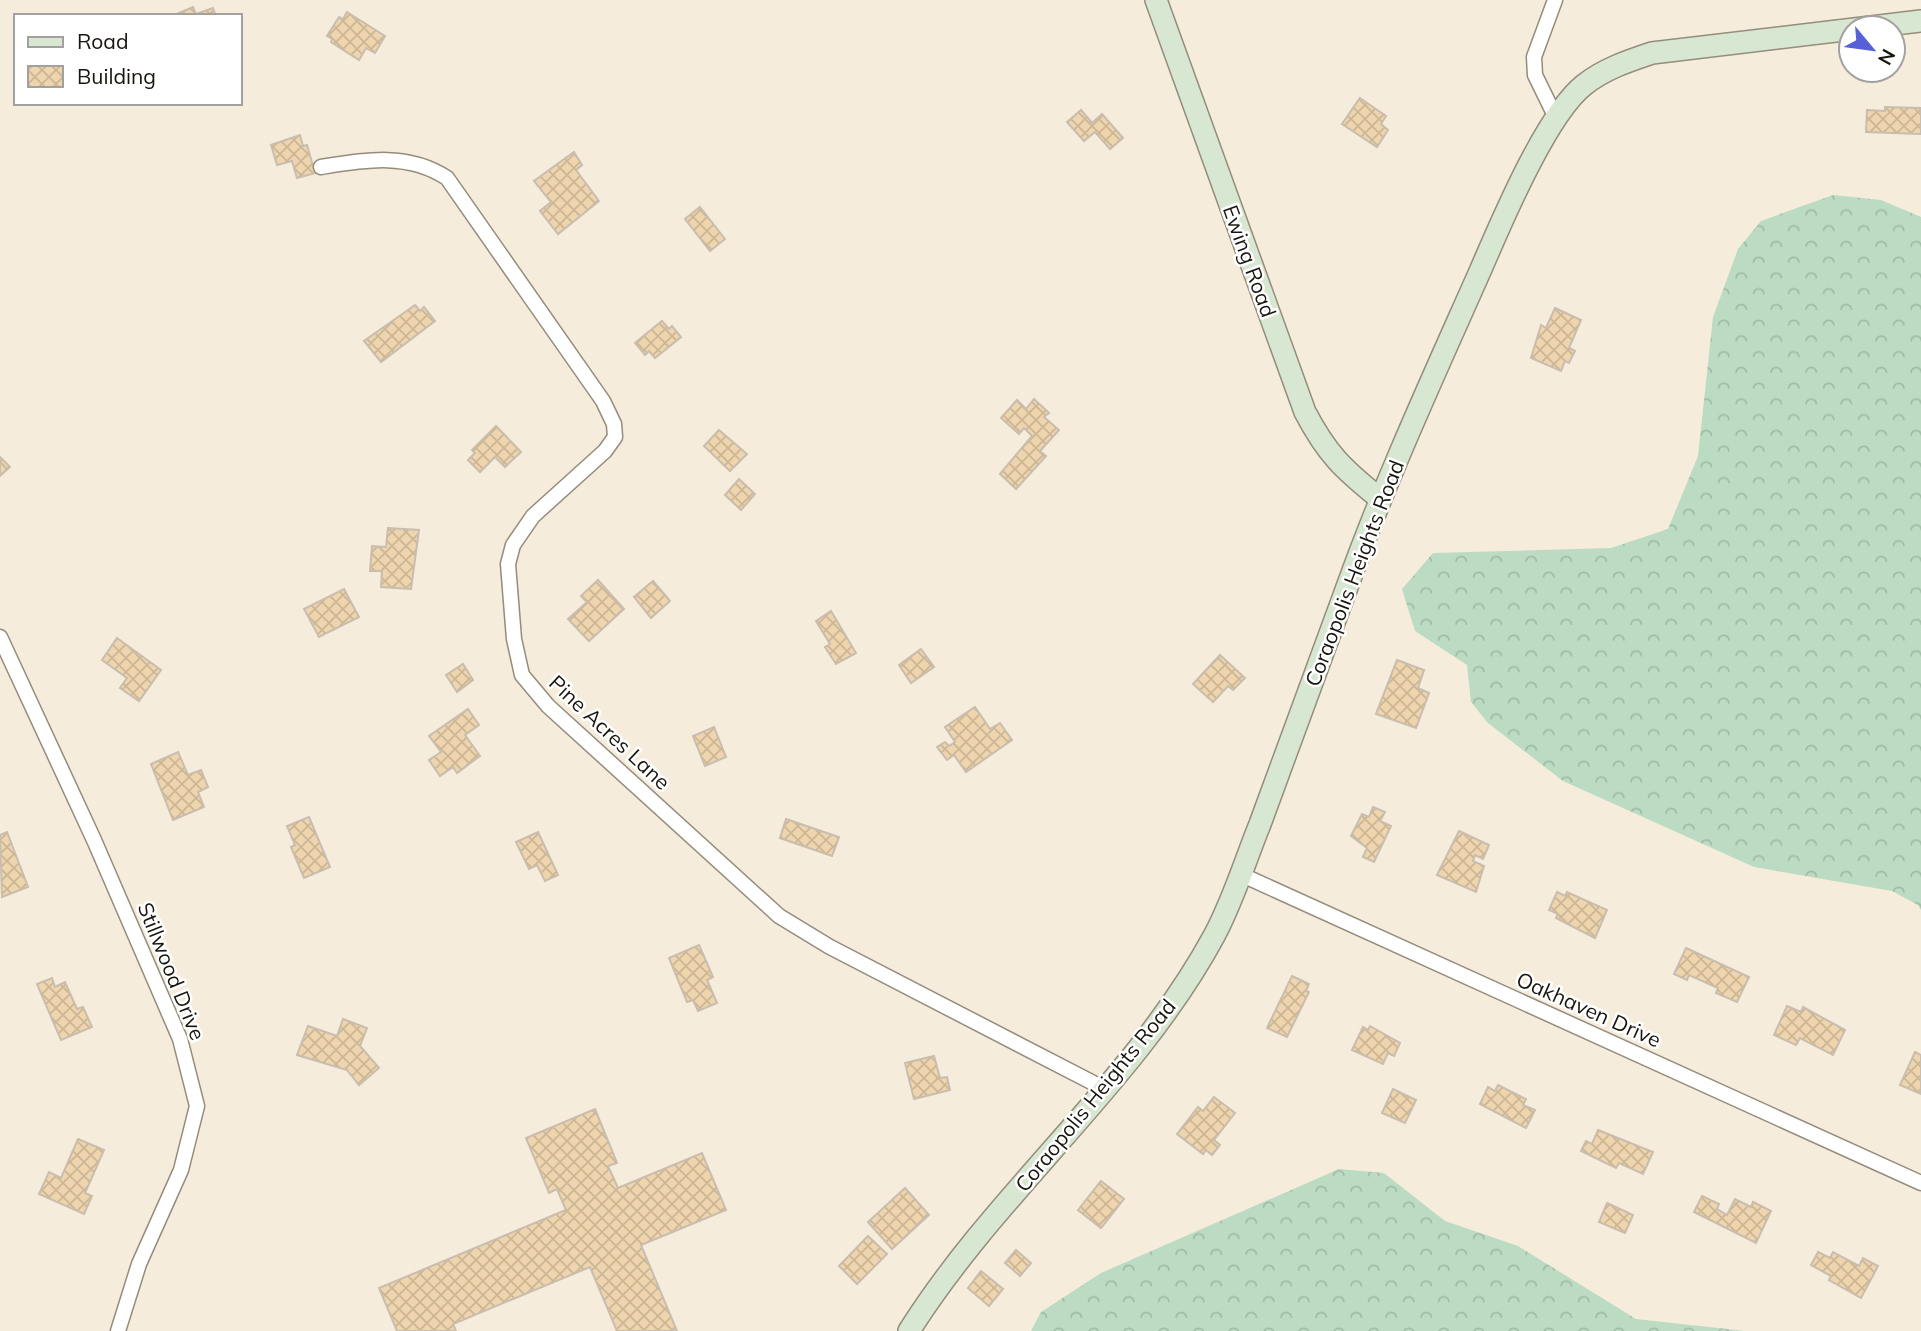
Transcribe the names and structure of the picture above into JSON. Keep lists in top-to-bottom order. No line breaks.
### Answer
{"streets":{"street":["Ewing Road","Coraopolis Heights Road","Pine Acres Lane","Stillwood Drive","Oakhaven Drive"]},"crossings":[["Ewing Road","Coraopolis Heights Road"],["Coraopolis Heights Road","Pine Acres Lane"],["Coraopolis Heights Road","Oakhaven Drive"]],"legend":["Road","Building"],"north":"bottom right"}
